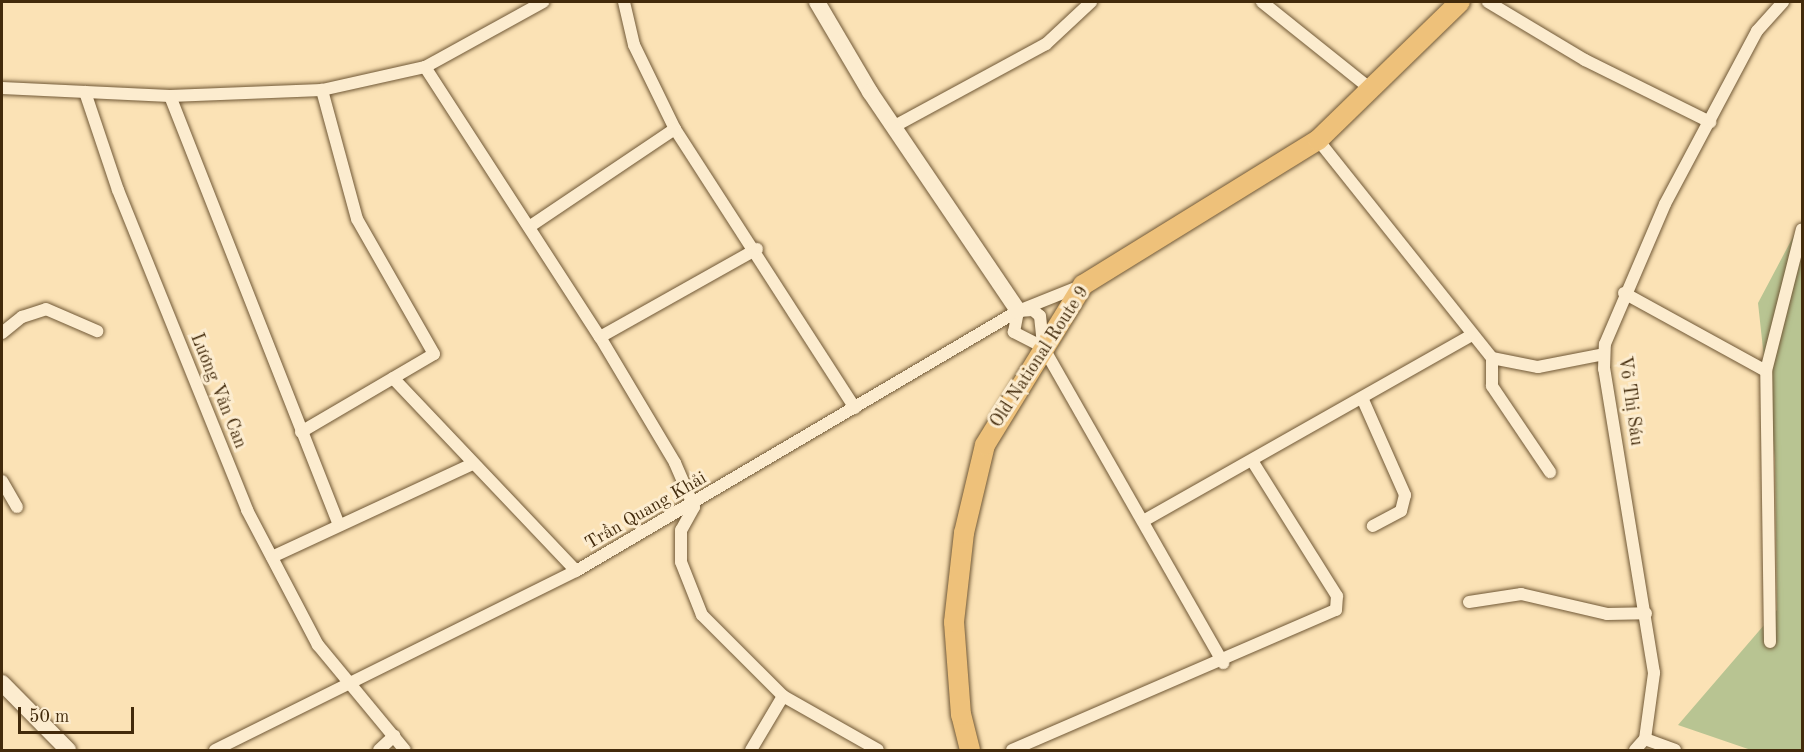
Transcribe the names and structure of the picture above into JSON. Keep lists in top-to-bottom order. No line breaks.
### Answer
{"streets":{"main road":["Old National Route 9"],"street":["Lương Văn Can","Võ Thị Sáu","Trần Quang Khải"]},"crossings":[["Old National Route 9","Trần Quang Khải"],["Lương Văn Can","Trần Quang Khải"]],"scale_bar":"50 m"}
